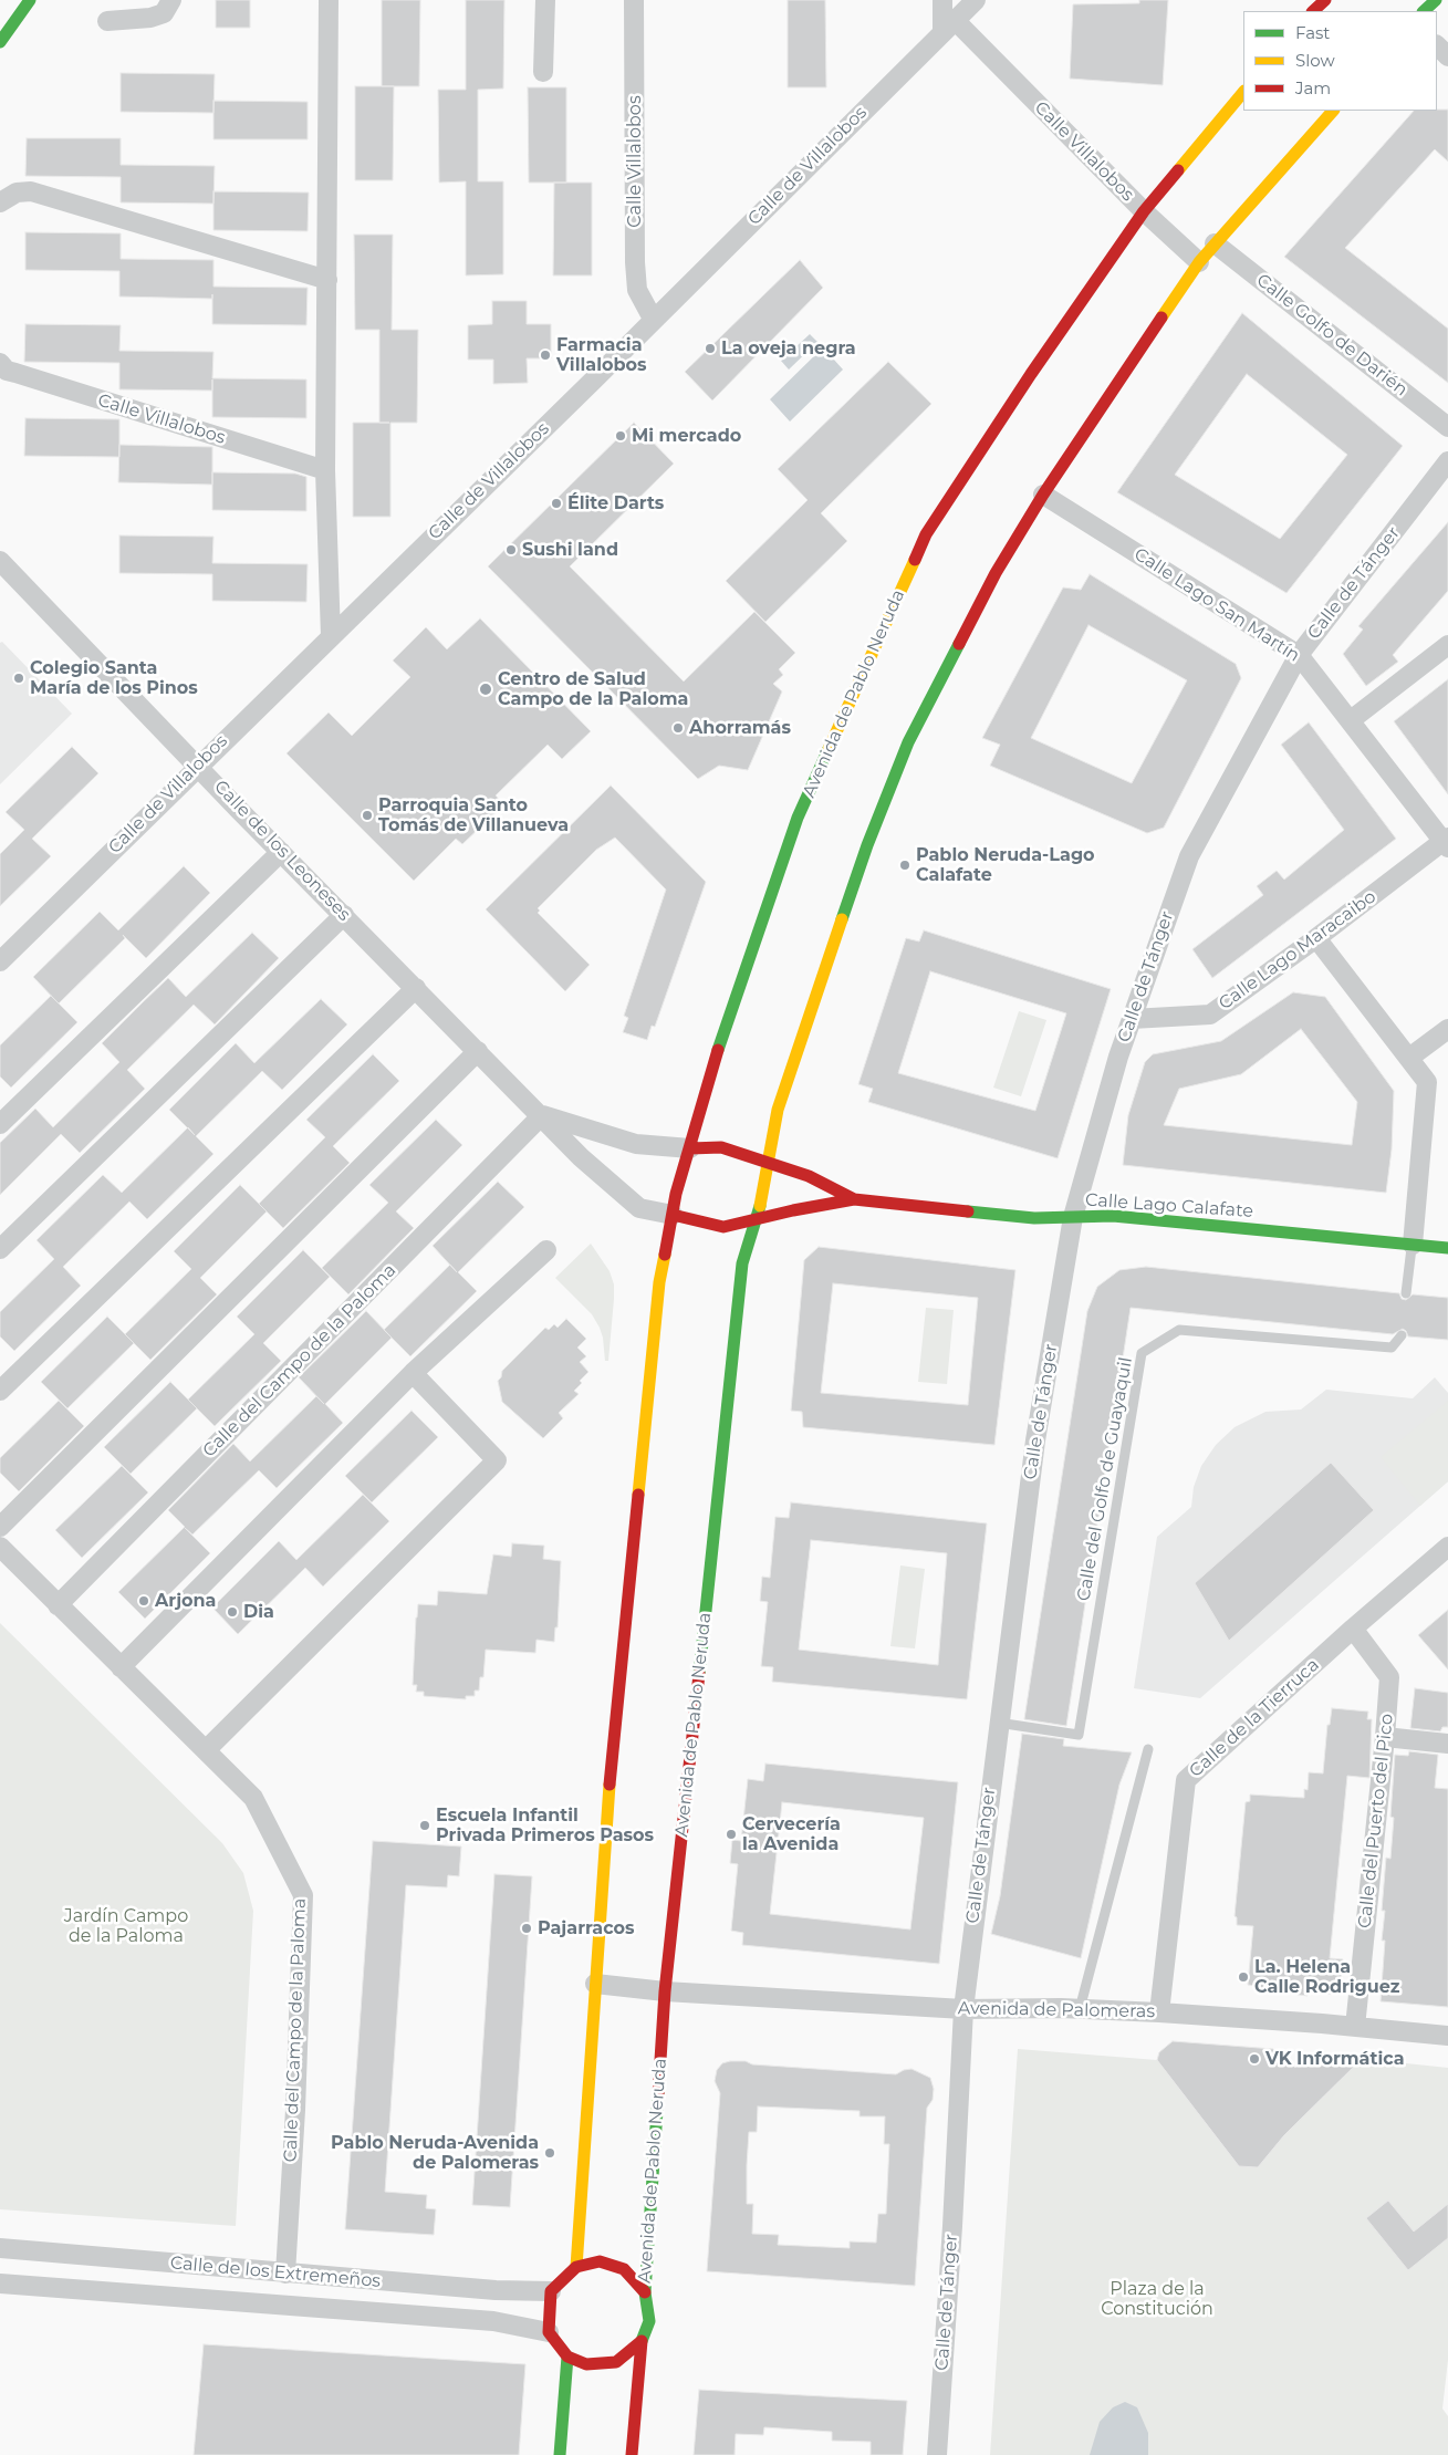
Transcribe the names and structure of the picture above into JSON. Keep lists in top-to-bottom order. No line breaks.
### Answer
{"streets":{"main road":["Avenida de Pablo Neruda","Calle Lago Calafate"],"street":["Calle Villalobos","Calle de Villalobos","Calle Golfo de Darién","Calle de Tánger","Calle Lago San Martín","Calle de los Leoneses","Calle Lago Maracaibo","Calle del Campo de la Paloma","Calle de la Tierruca","Calle del Puerto del Pico","Avenida de Palomeras","Calle de los Extremeños"],"lane":["Calle del Golfo de Guayaquil"]},"crossings":[["Calle Villalobos","Calle de Villalobos"],["Calle Villalobos","Avenida de Pablo Neruda"],["Calle de Villalobos","Calle de los Leoneses"],["Calle Golfo de Darién","Avenida de Pablo Neruda"],["Calle de Tánger","Calle Lago San Martín"],["Calle de Tánger","Calle Lago Maracaibo"],["Calle de Tánger","Calle Lago Calafate"],["Calle de Tánger","Calle del Golfo de Guayaquil"],["Calle de Tánger","Avenida de Palomeras"],["Calle Lago San Martín","Avenida de Pablo Neruda"],["Calle Lago San Martín","Calle Lago Maracaibo"],["Avenida de Pablo Neruda","Calle de los Leoneses"],["Avenida de Pablo Neruda","Calle Lago Calafate"],["Avenida de Pablo Neruda","Avenida de Palomeras"],["Avenida de Pablo Neruda","Calle de los Extremeños"],["Calle de los Leoneses","Calle Lago Calafate"],["Calle de los Leoneses","Calle del Campo de la Paloma"],["Calle del Campo de la Paloma","Calle de los Extremeños"],["Calle de la Tierruca","Calle del Puerto del Pico"],["Calle de la Tierruca","Avenida de Palomeras"],["Calle del Puerto del Pico","Avenida de Palomeras"]],"parks":["Jardín Campo de la Paloma","Plaza de la Constitución"],"places":["La oveja negra","Farmacia Villalobos","Mi mercado","Élite Darts","Sushi land","Colegio Santa María de los Pinos","Centro de Salud Campo de la Paloma","Ahorramás","Parroquia Santo Tomás de Villanueva","Pablo Neruda-Lago Calafate","Arjona","Dia","Escuela Infantil Privada Primeros Pasos","Cervecería la Avenida","Pajarracos","La. Helena Calle Rodriguez","VK Informática","Pablo Neruda-Avenida de Palomeras"],"legend":["Fast","Slow","Jam"]}
